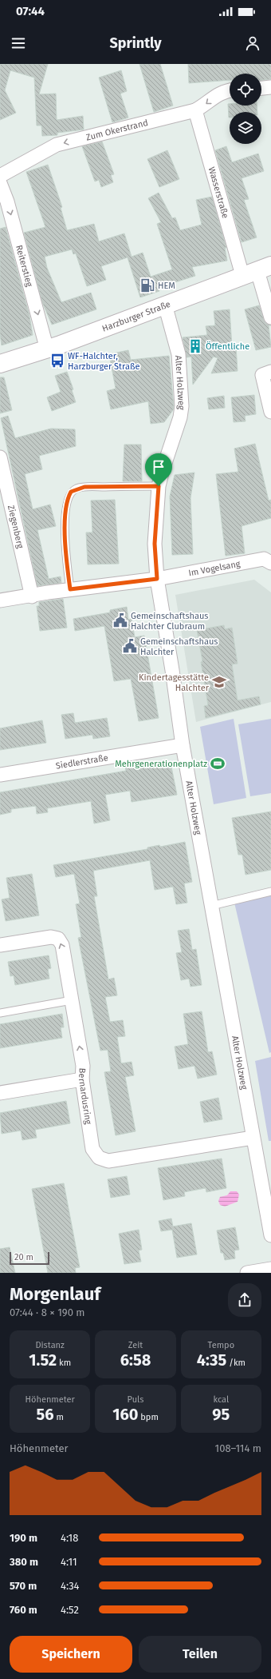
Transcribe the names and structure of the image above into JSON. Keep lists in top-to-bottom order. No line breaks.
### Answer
{"streets":{"main road":["Harzburger Straße"],"street":["Zum Okerstrand","Wasserstraße","Reiterstieg","Alter Holzweg","Ziegenberg","Im Vogelsang","Siedlerstraße","Bernardusring"]},"crossings":[["Zum Okerstrand","Wasserstraße"],["Wasserstraße","Harzburger Straße"],["Reiterstieg","Harzburger Straße"],["Harzburger Straße","Alter Holzweg"],["Alter Holzweg","Im Vogelsang"],["Alter Holzweg","Siedlerstraße"],["Alter Holzweg","Bernardusring"],["Ziegenberg","Im Vogelsang"]],"one_way":["Zum Okerstrand","Reiterstieg"],"places":{"fuel station":["HEM"],"building":["Öffentliche"],"bus stop":["WF-Halchter, Harzburger Straße"],"public building":["Gemeinschaftshaus Halchter Clubraum","Gemeinschaftshaus Halchter"],"school or university":["Kindertagesstätte Halchter"],"sports":["Mehrgenerationenplatz"]},"scale_bar":"20 m","page":{"status":"07:44","header":"Sprintly","scale":"20 m","heading":["Morgenlauf","07:44 · 8 × 190 m"],"stats":[["Distanz","1.52 km"],["Zeit","6:58"],["Tempo","4:35 /km"],["Höhenmeter","56 m"],["Puls","160 bpm"],["kcal","95"]],"chart":["Höhenmeter","108–114 m"],"list":[{"name":"190 m","note":"4:18"},{"name":"380 m","note":"4:11"},{"name":"570 m","note":"4:34"},{"name":"760 m","note":"4:52"}],"buttons":["Speichern","Teilen"]}}
